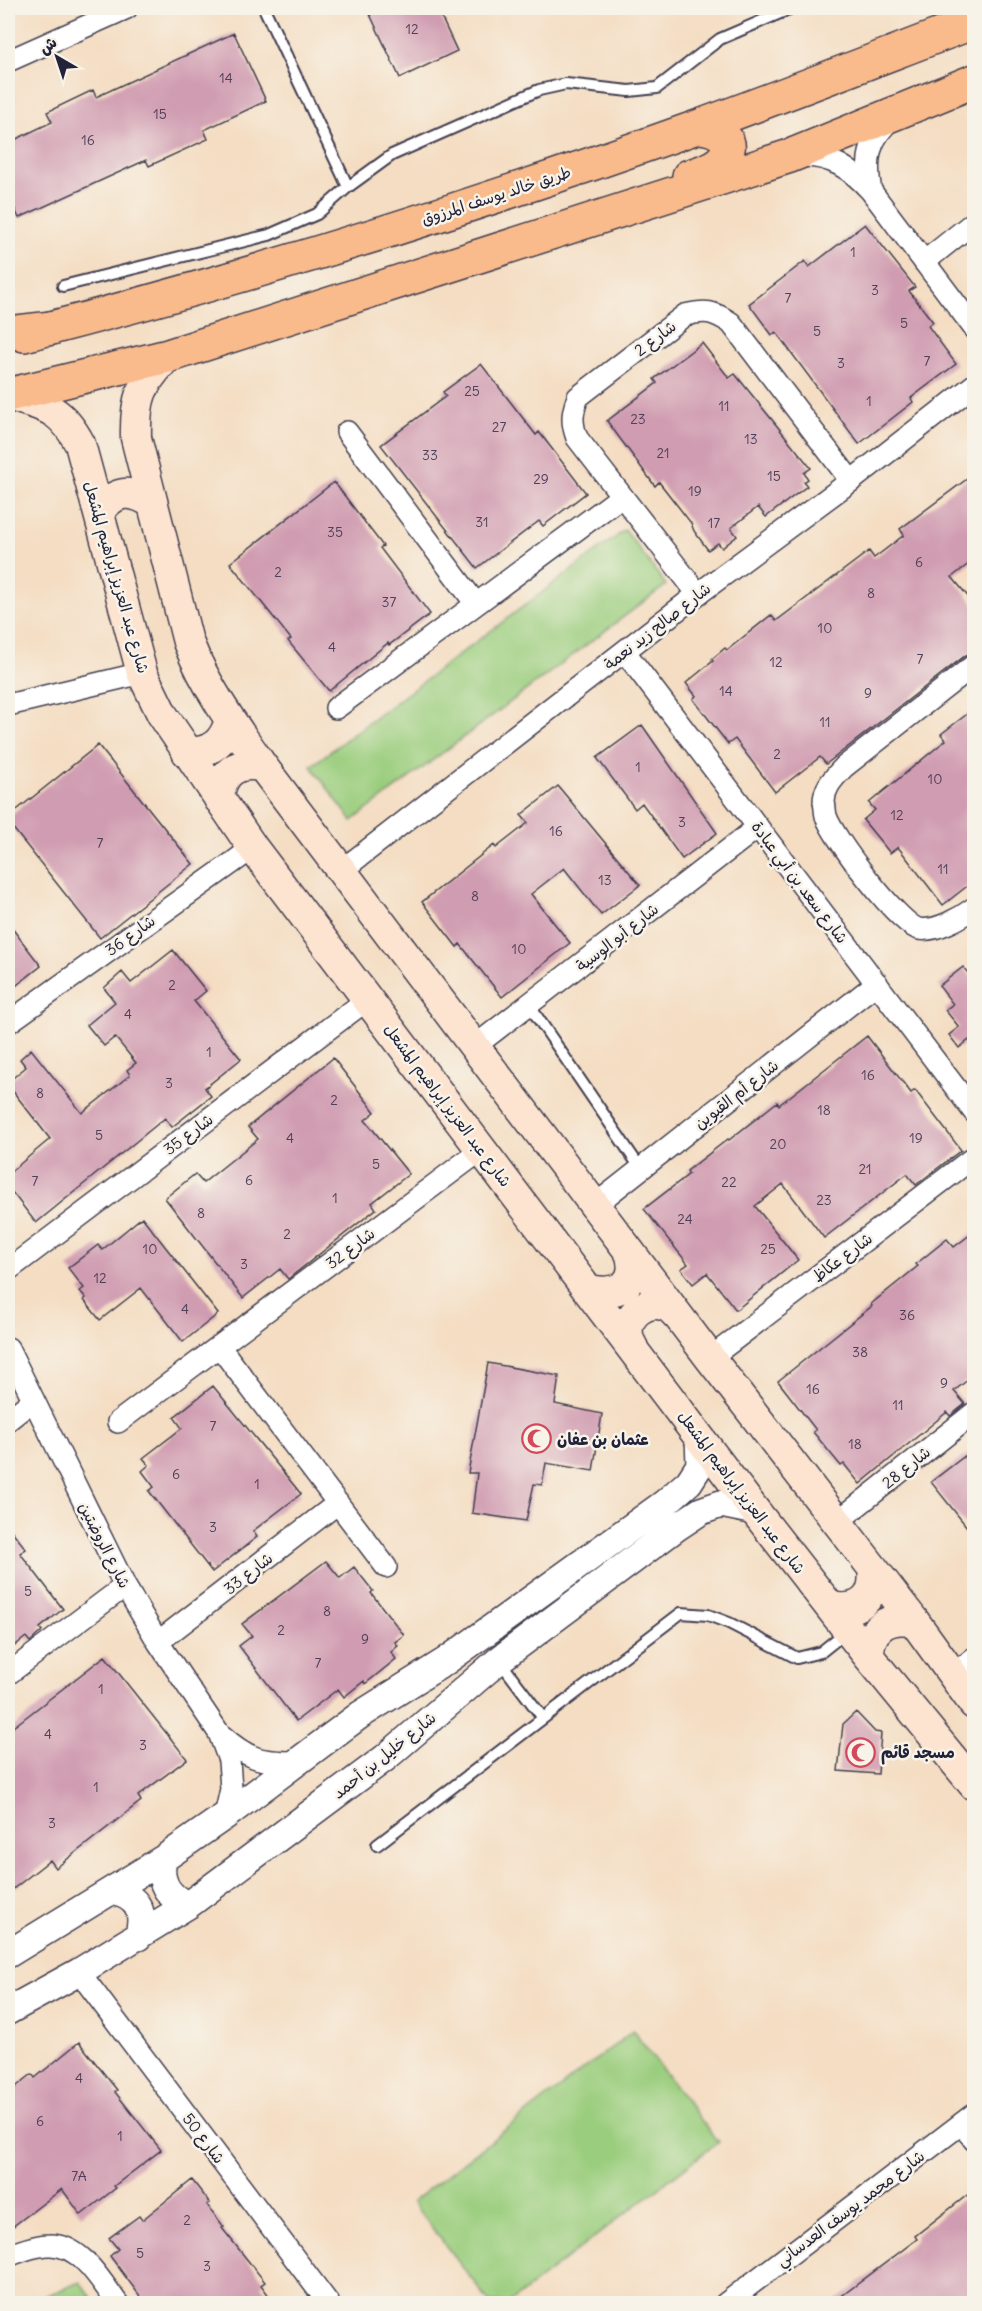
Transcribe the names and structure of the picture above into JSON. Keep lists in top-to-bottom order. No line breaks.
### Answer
{"streets":{"main road":["طريق خالد يوسف المرزوق","شارع عبد العزيز إبراهيم المشعل"],"street":["شارع 2","شارع صالح زيد نعمة","شارع سعد بن أبي عبادة","شارع 36","شارع أبو الوسية","شارع أم القيوين","شارع 35","شارع 32","شارع عكاظ","شارع 28","شارع الروضتين","شارع 33","شارع خليل بن أحمد","شارع 50","شارع محمد يوسف العدساني"]},"crossings":[["شارع 2","شارع صالح زيد نعمة"],["شارع عبد العزيز إبراهيم المشعل","شارع 36"],["شارع عبد العزيز إبراهيم المشعل","شارع 35"],["شارع عبد العزيز إبراهيم المشعل","شارع 32"],["شارع عبد العزيز إبراهيم المشعل","شارع خليل بن أحمد"],["شارع صالح زيد نعمة","شارع سعد بن أبي عبادة"],["شارع سعد بن أبي عبادة","شارع أبو الوسية"],["شارع سعد بن أبي عبادة","شارع أم القيوين"],["شارع الروضتين","شارع 33"],["شارع خليل بن أحمد","شارع 50"]],"places":{"mosque":["عثمان بن عفان","مسجد قائم"]},"house_numbers":["12","14","15","16","1","3","7","5","5","7","3","25","1","11","23","27","13","21","33","15","29","19","31","17","35","6","2","8","37","10","4","7","12","14","9","11","2","1","10","12","3","16","7","11","13","8","10","2","4","1","16","3","8","2","18","5","4","19","20","5","21","6","7","22","1","23","8","24","2","10","25","3","12","4","36","38","9","16","11","7","18","6","1","3","5","8","2","9","7","1","4","3","1","3","4","6","1","7A","2","5","3"],"north":"top left"}
